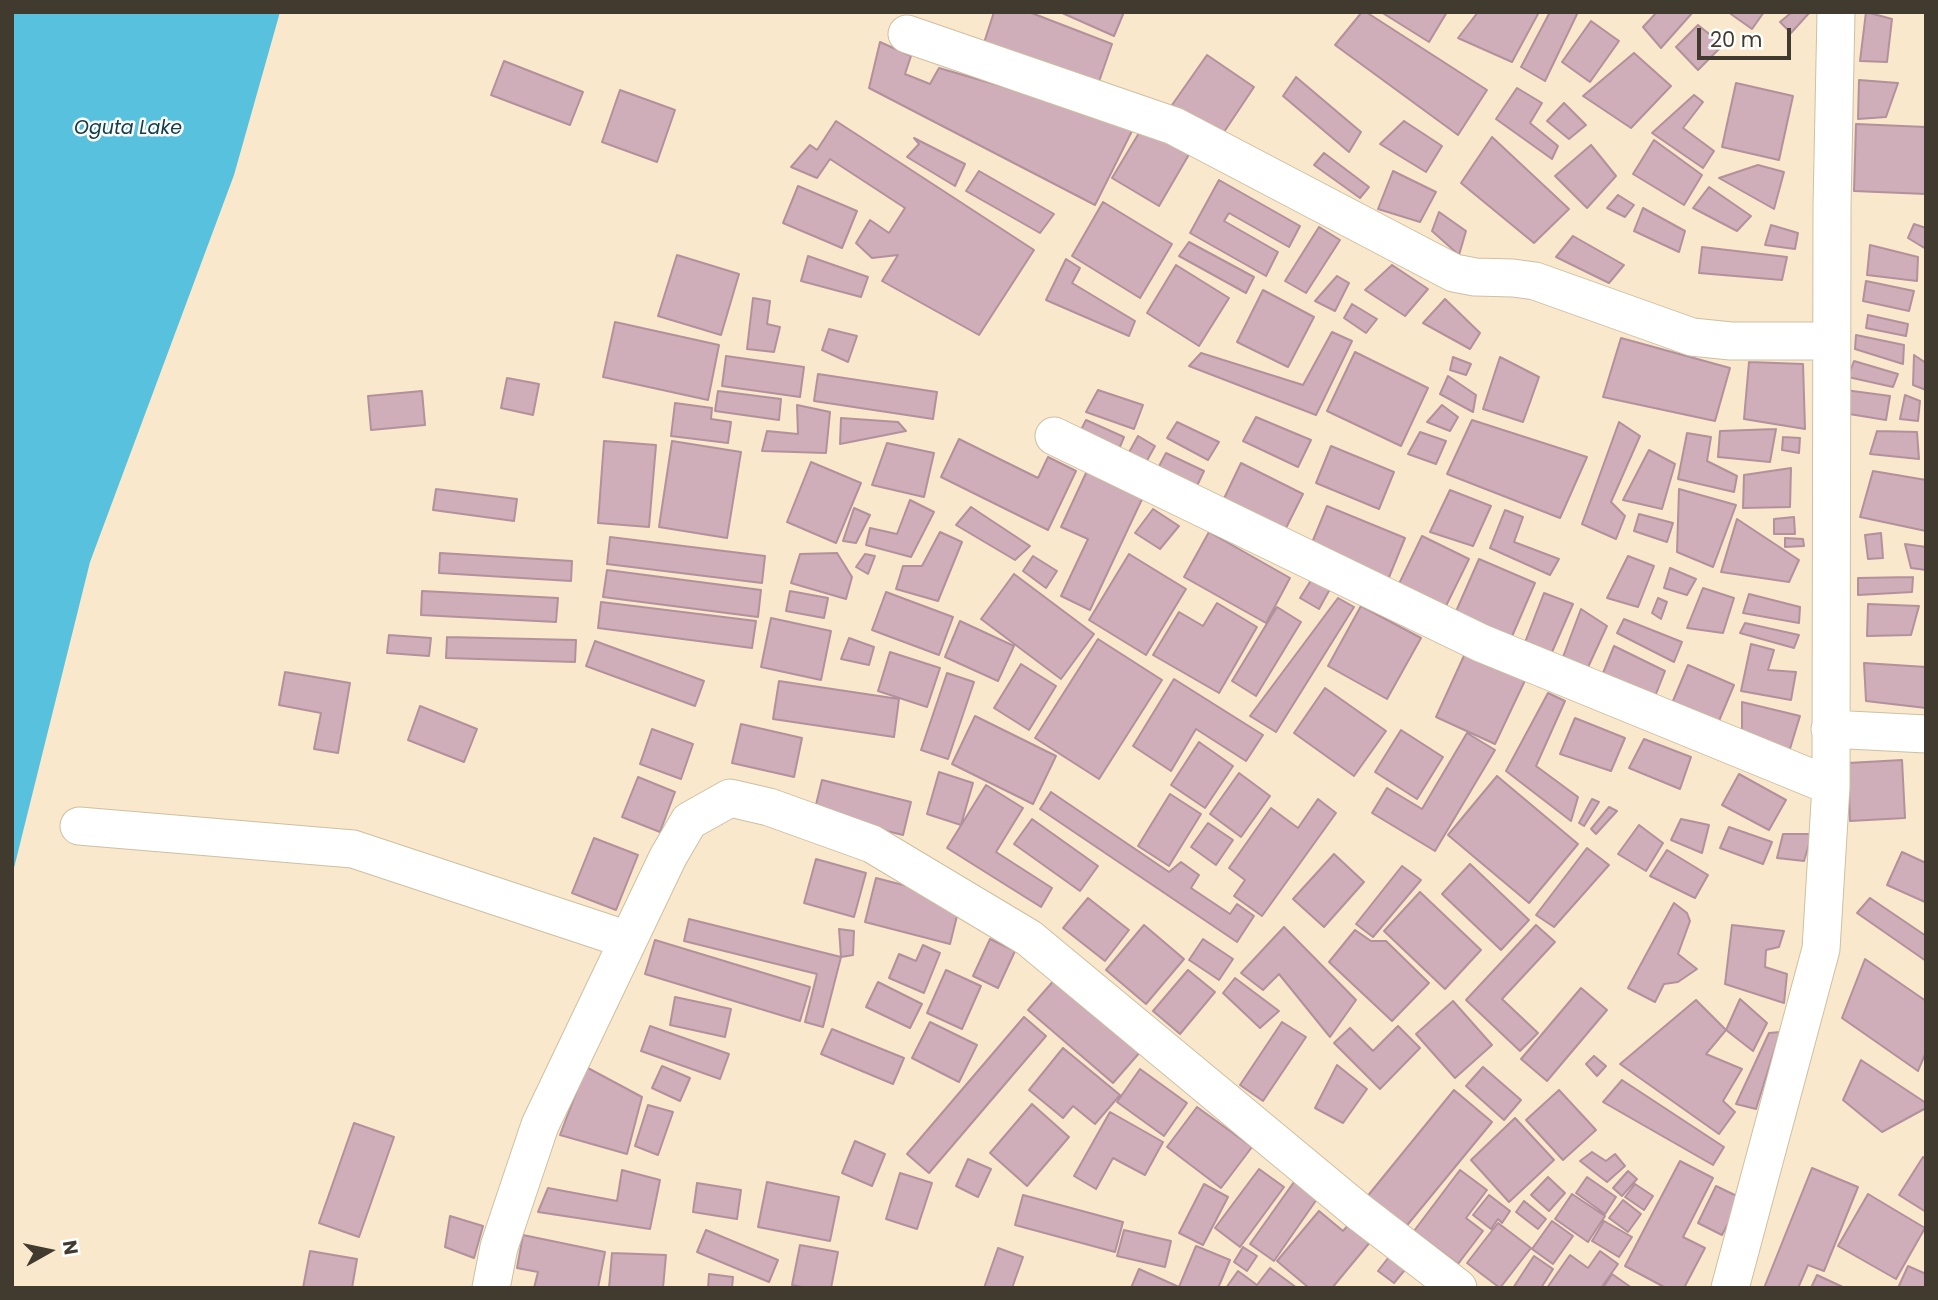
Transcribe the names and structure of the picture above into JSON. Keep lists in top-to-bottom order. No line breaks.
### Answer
{"water":["Oguta Lake"],"scale_bar":"20 m","north":"right"}
